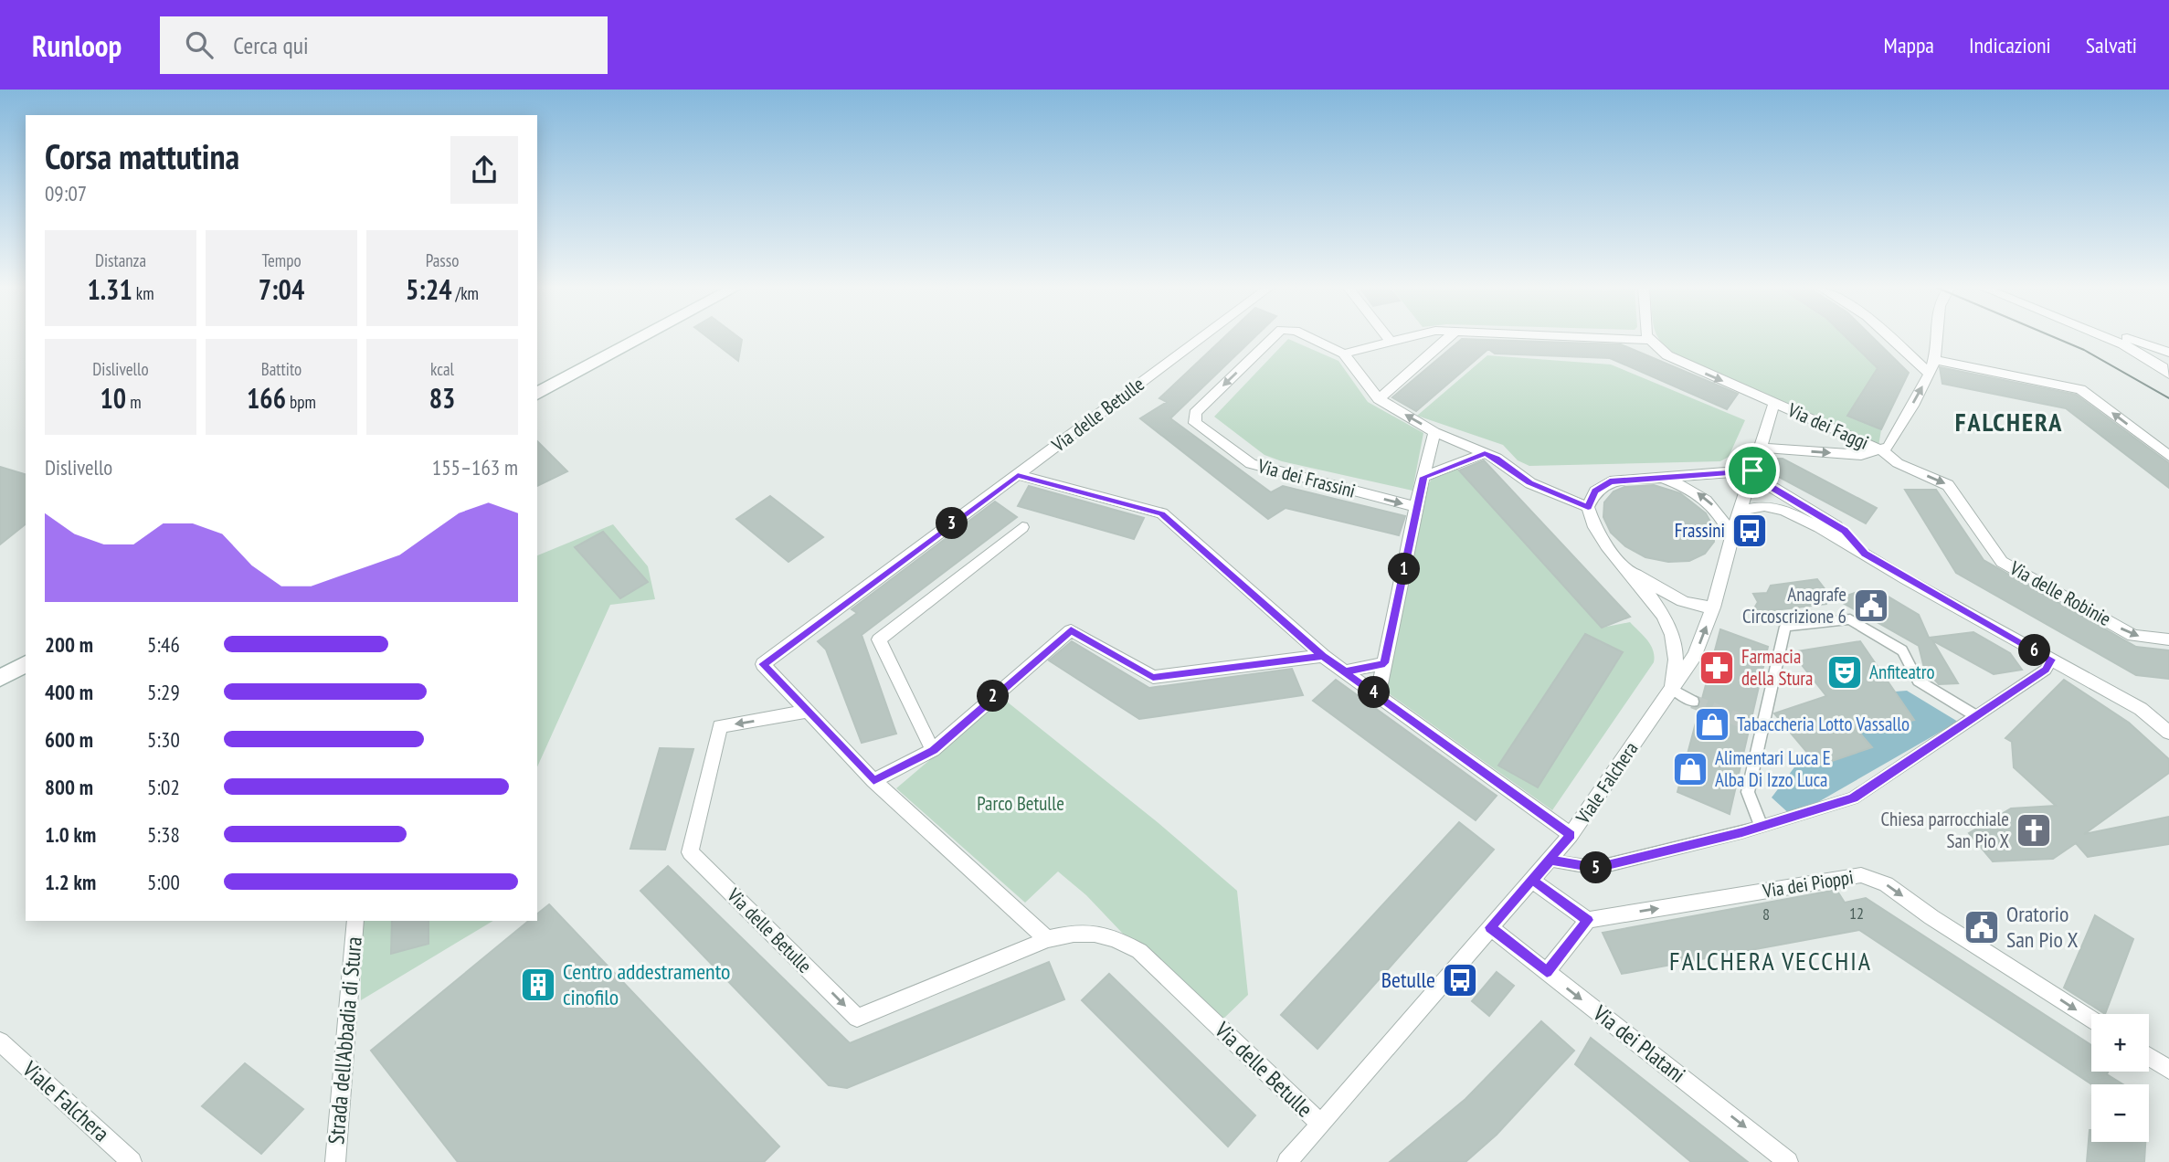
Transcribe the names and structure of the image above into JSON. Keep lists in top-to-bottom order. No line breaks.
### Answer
{"streets":{"street":["Via delle Betulle","Via dei Faggi","Via dei Frassini","Via delle Robinie","Viale Falchera","Via dei Pioppi","Strada dell'Abbadia di Stura","Via dei Platani"]},"crossings":[["Via delle Betulle","Viale Falchera"],["Via dei Faggi","Via delle Robinie"],["Via dei Faggi","Viale Falchera"],["Via dei Frassini","Viale Falchera"],["Viale Falchera","Via dei Platani"]],"one_way":["Via dei Platani"],"districts":["FALCHERA","FALCHERA VECCHIA"],"parks":["Parco Betulle"],"places":{"bus stop":["Frassini","Betulle"],"public building":["Anagrafe Circoscrizione 6","Oratorio San Pio X"],"pharmacy":["Farmacia della Stura"],"theatre":["Anfiteatro"],"shop":["Tabaccheria Lotto Vassallo","Alimentari Luca E Alba Di Izzo Luca"],"church":["Chiesa parrocchiale San Pio X"],"building":["Centro addestramento cinofilo"]},"house_numbers":["12","8"],"page":{"header":"Runloop","search":"Cerca qui","nav":["Mappa","Indicazioni","Salvati"],"heading":["Corsa mattutina","09:07"],"stats":[["Distanza","1.31 km"],["Tempo","7:04"],["Passo","5:24 /km"],["Dislivello","10 m"],["Battito","166 bpm"],["kcal","83"]],"chart":["Dislivello","155–163 m"],"pins":["3","1","6","4","2","5"],"list":[{"name":"200 m","note":"5:46"},{"name":"400 m","note":"5:29"},{"name":"600 m","note":"5:30"},{"name":"800 m","note":"5:02"},{"name":"1.0 km","note":"5:38"},{"name":"1.2 km","note":"5:00"}],"map_buttons":["+","−"]}}
